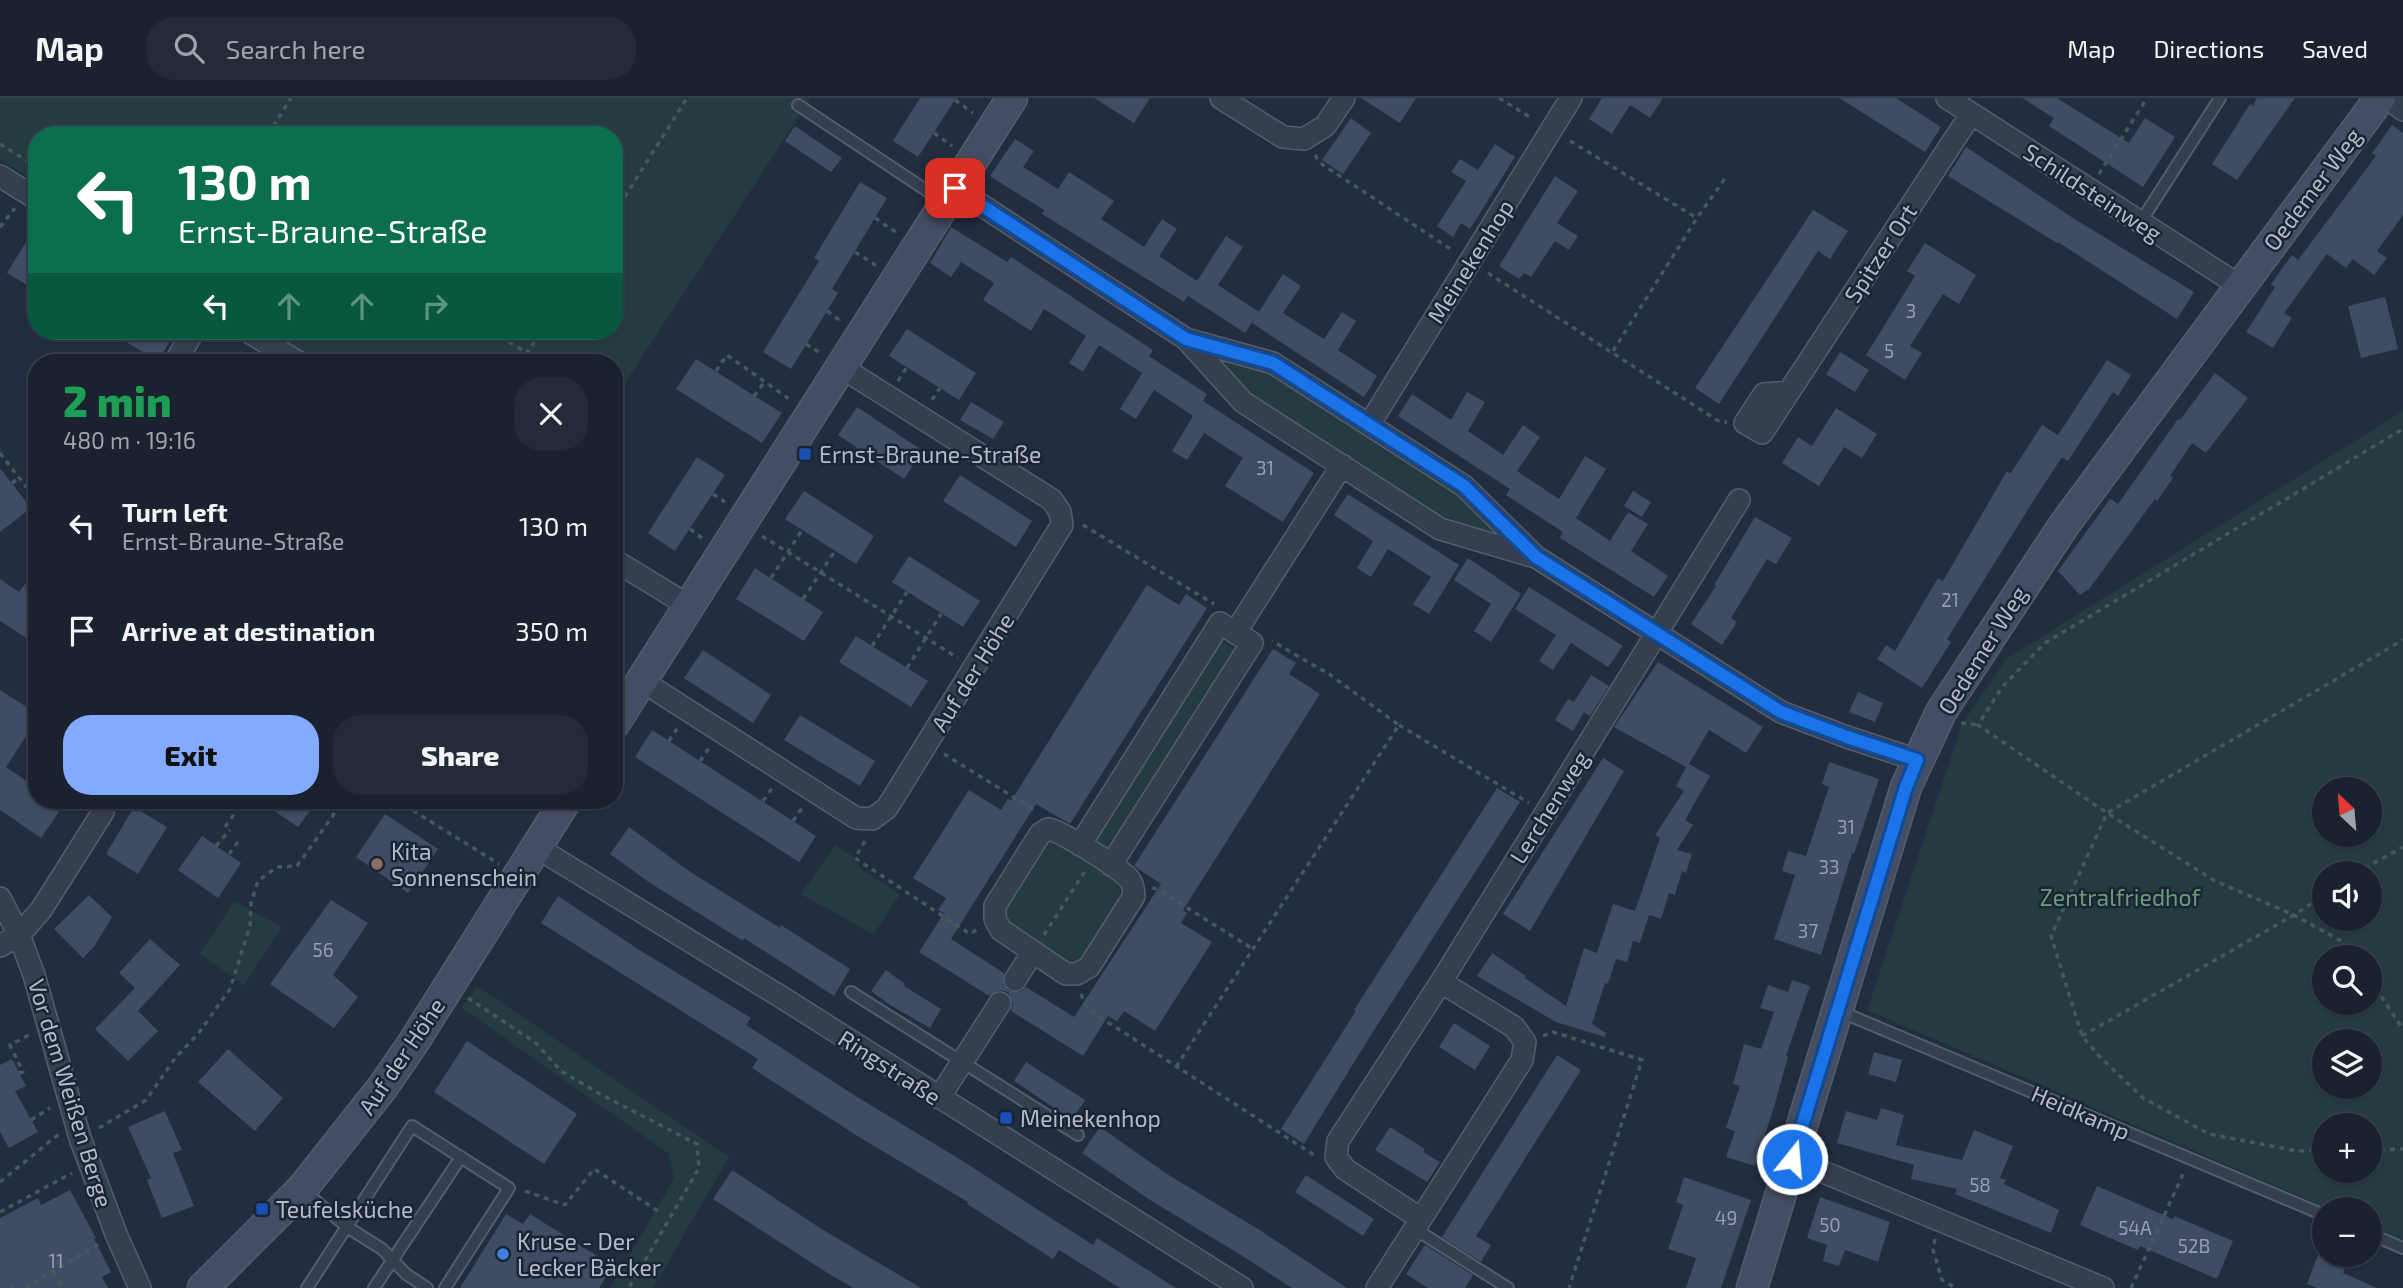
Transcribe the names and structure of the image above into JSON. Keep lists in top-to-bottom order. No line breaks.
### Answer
{"streets":{"street":["Oedemer Weg","Schildsteinweg","Spitzer Ort","Meinekenhop","Auf der Höhe","Lerchenweg","Ringstraße","Vor dem Weißen Berge"],"lane":["Heidkamp"]},"crossings":[["Oedemer Weg","Schildsteinweg"],["Oedemer Weg","Heidkamp"],["Schildsteinweg","Spitzer Ort"],["Auf der Höhe","Ringstraße"]],"parks":["Zentralfriedhof"],"places":{"transit":["Ernst-Braune-Straße","Meinekenhop","Teufelsküche"],"other":["Kita Sonnenschein","Kruse - Der Lecker Bäcker"]},"house_numbers":["3","5","31","21","31","33","37","56","58","49","50","54A","52B","11"],"north":"top left","page":{"header":"Map","search":"Search here","nav":["Map","Directions","Saved"],"turn":["130 m","Ernst-Braune-Straße"],"heading":["2 min","480 m · 19:16"],"list":[{"name":"Turn left","note":"Ernst-Braune-Straße","value":"130 m"},{"name":"Arrive at destination","value":"350 m"}],"buttons":["Exit","Share"],"map_buttons":["+","−"]}}
